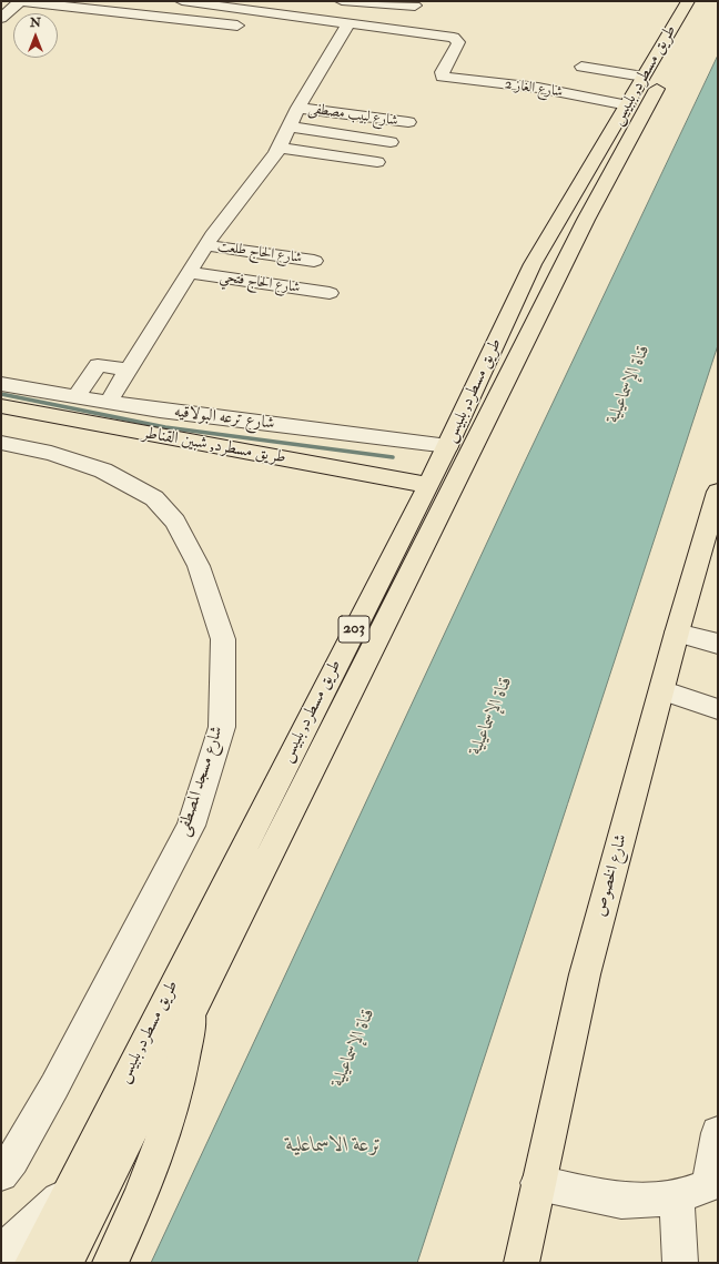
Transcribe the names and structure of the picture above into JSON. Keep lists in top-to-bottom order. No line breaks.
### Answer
{"streets":{"main road":["طريق مسطرد, بلبيس","طريق مسطرد, شبين القناطر","203","شارع الخصوص"],"street":["شارع الغاز 2","شارع لبيب مصطفى","شارع الحاج طلعت","شارع الحاج فتحي","شارع ترعه البولاقيه","شارع مسجد المصطفى"]},"crossings":[["طريق مسطرد, بلبيس","شارع الغاز 2"],["طريق مسطرد, بلبيس","شارع ترعه البولاقيه"],["طريق مسطرد, بلبيس","طريق مسطرد, شبين القناطر"]],"water":["قناة الإسماعيلية","ترعة الاسماعلية"],"north":"top"}
